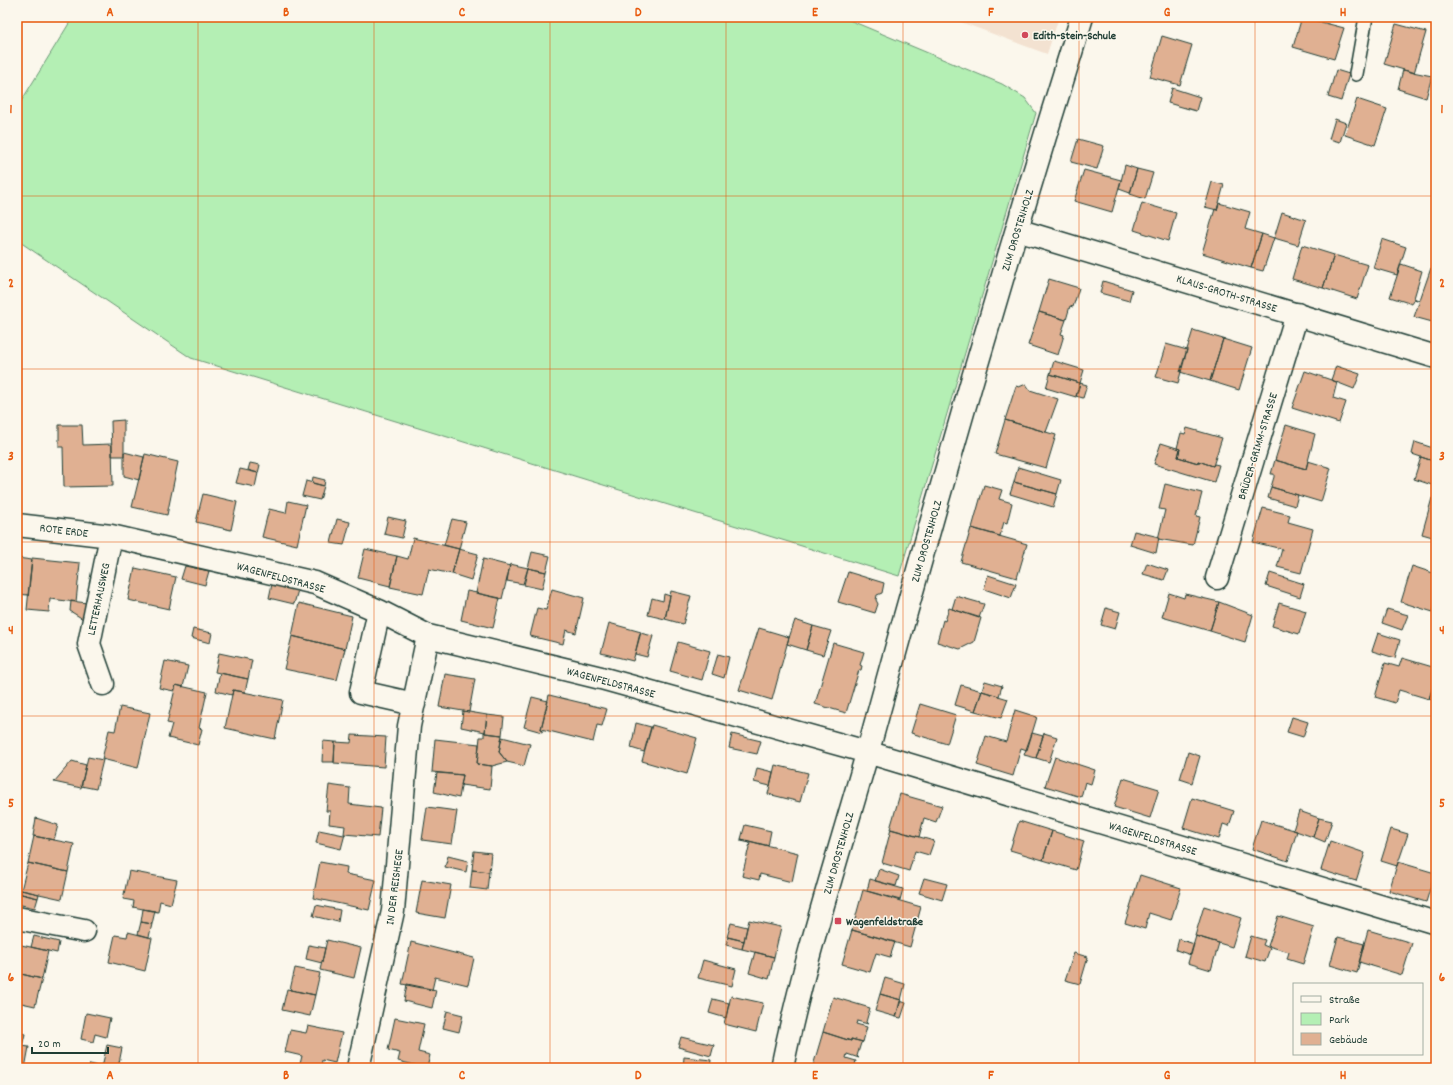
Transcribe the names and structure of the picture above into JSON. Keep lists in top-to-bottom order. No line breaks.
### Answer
{"streets":{"street":["ZUM DROSTENHOLZ","KLAUS-GROTH-STRASSE","BRÜDER-GRIMM-STRASSE","ROTE ERDE","WAGENFELDSTRASSE","LETTERHAUSWEG","IN DER REISHEGE"]},"crossings":[["ZUM DROSTENHOLZ","KLAUS-GROTH-STRASSE"],["ZUM DROSTENHOLZ","WAGENFELDSTRASSE"],["KLAUS-GROTH-STRASSE","BRÜDER-GRIMM-STRASSE"],["ROTE ERDE","WAGENFELDSTRASSE"],["ROTE ERDE","LETTERHAUSWEG"],["WAGENFELDSTRASSE","LETTERHAUSWEG"],["WAGENFELDSTRASSE","IN DER REISHEGE"]],"places":{"other":["Edith-Stein-Schule"],"transit":["Wagenfeldstraße"]},"legend":["Straße","Park","Gebäude"],"scale_bar":"20 m","grid":{"columns":["A","B","C","D","E","F","G","H"],"rows":["1","2","3","4","5","6"]}}
